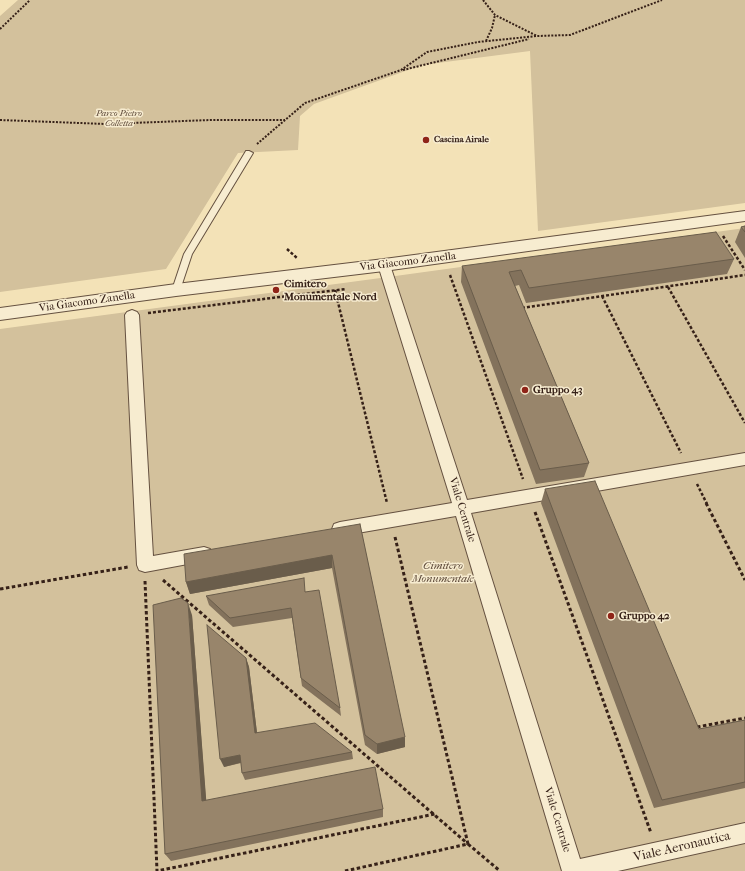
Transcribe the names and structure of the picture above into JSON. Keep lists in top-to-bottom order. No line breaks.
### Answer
{"streets":{"street":["Via Giacomo Zanella","Viale Centrale","Viale Aeronautica"]},"crossings":[["Via Giacomo Zanella","Viale Centrale"],["Viale Centrale","Viale Aeronautica"]],"parks":["Parco Pietro Colletta","Cimitero Monumentale"],"places":["Cascina Airale","Cimitero Monumentale Nord","Gruppo 43","Gruppo 42"]}
